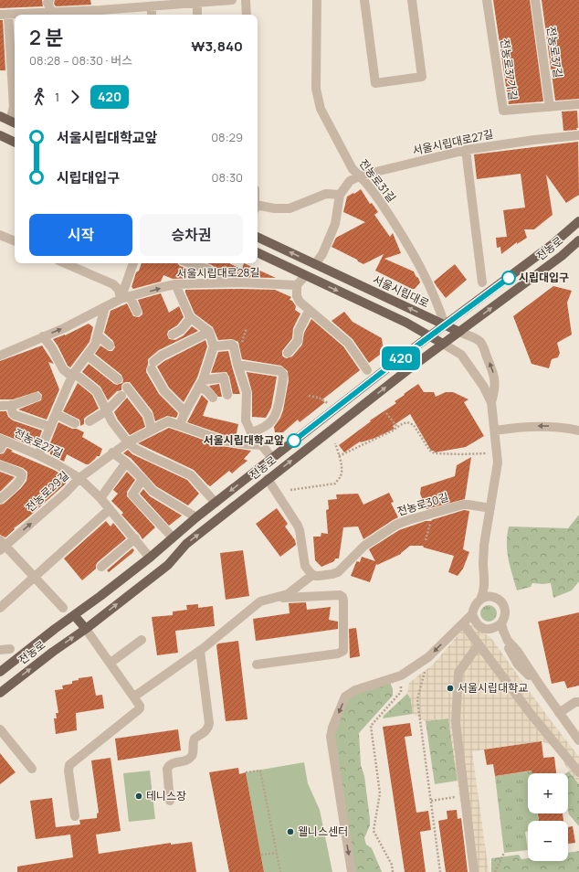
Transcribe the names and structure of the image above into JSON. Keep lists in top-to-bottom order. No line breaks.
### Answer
{"streets":{"main road":["전농로","서울시립대로"],"street":["전농로37길","전농로37가길","서울시립대로27길","전농로31길","서울시립대로28길","전농로27길","전농로29길","전농로30길"]},"crossings":[["전농로37길","전농로37가길"],["서울시립대로27길","전농로31길"],["서울시립대로27길","서울시립대로"],["전농로31길","전농로"],["전농로31길","서울시립대로"],["전농로","서울시립대로"],["전농로","전농로27길"],["전농로","전농로29길"],["서울시립대로","전농로30길"],["전농로27길","전농로29길"]],"one_way":["서울시립대로28길"],"places":["시립대입구","서울시립대학교앞","서울시립대학교","테니스장","웰니스센터"],"lines":["bus line 420"],"page":{"on_map":"420","heading":["2 분","08:28 – 08:30 · 버스","₩3,840"],"legs":["1","420"],"list":[{"name":"서울시립대학교앞","value":"08:29"},{"name":"시립대입구","value":"08:30"}],"buttons":["시작","승차권"],"map_buttons":["+","−"]}}
